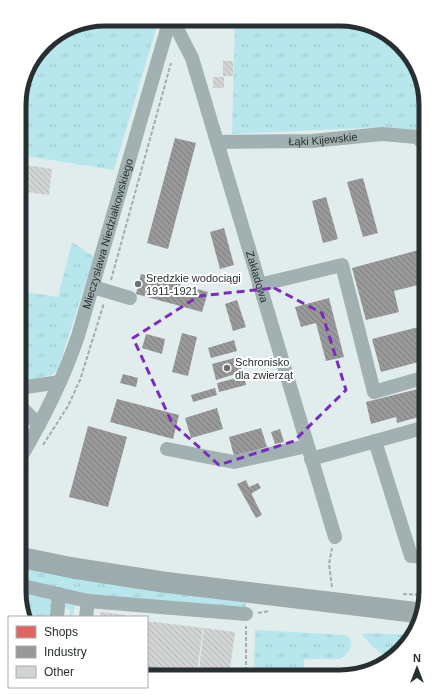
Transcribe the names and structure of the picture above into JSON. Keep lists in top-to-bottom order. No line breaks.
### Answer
{"streets":{"street":["Łąki Kijewskie","Mieczysława Niedziałkowskiego","Zakładowa"]},"crossings":[["Łąki Kijewskie","Zakładowa"]],"places":["Sredzkie wodociągi 1911-1921","Schronisko dla zwierząt"],"legend":["Shops","Industry","Other"],"north":"top"}
